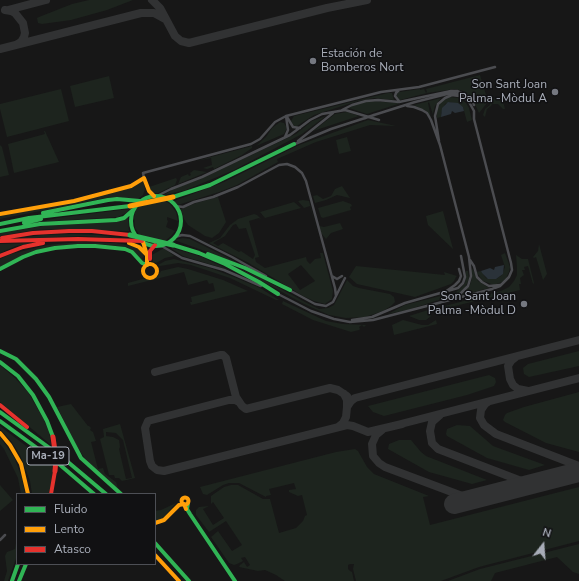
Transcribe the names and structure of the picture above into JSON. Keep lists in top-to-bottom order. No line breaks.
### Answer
{"streets":{"main road":["Ma-19"]},"places":["Estación de Bomberos Nort","Son Sant Joan Palma -Mòdul A","Son Sant Joan Palma -Mòdul D"],"legend":["Fluido","Lento","Atasco"],"north":"top"}
